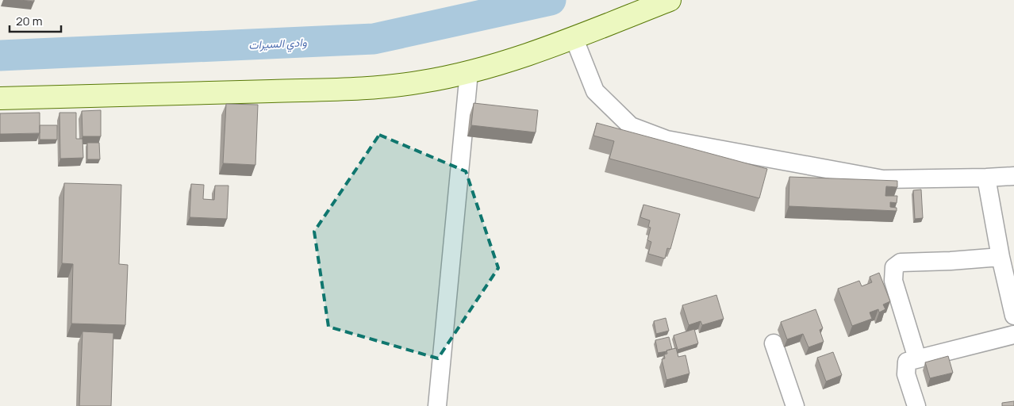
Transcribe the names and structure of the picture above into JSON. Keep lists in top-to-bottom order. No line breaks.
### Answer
{"water":["وادي السيرات"],"scale_bar":"20 m"}
